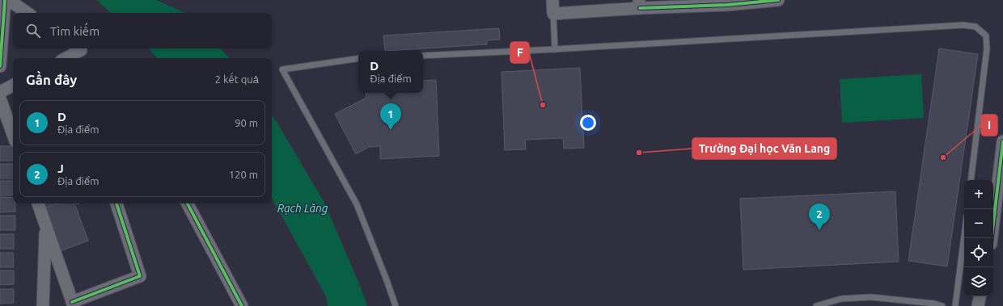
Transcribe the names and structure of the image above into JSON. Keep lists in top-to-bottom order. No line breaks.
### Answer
{"water":["Rạch Lăng"],"places":["F","Trường Đại học Văn Lang","I"],"page":{"search":"Tìm kiếm","popup":["D","Địa điểm"],"heading":["Gần đây","2 kết quả"],"list":[{"mark":"1","name":"D","note":"Địa điểm","value":"90 m"},{"mark":"2","name":"J","note":"Địa điểm","value":"120 m"}],"pins":["1","2"],"map_buttons":["+","−"]}}
